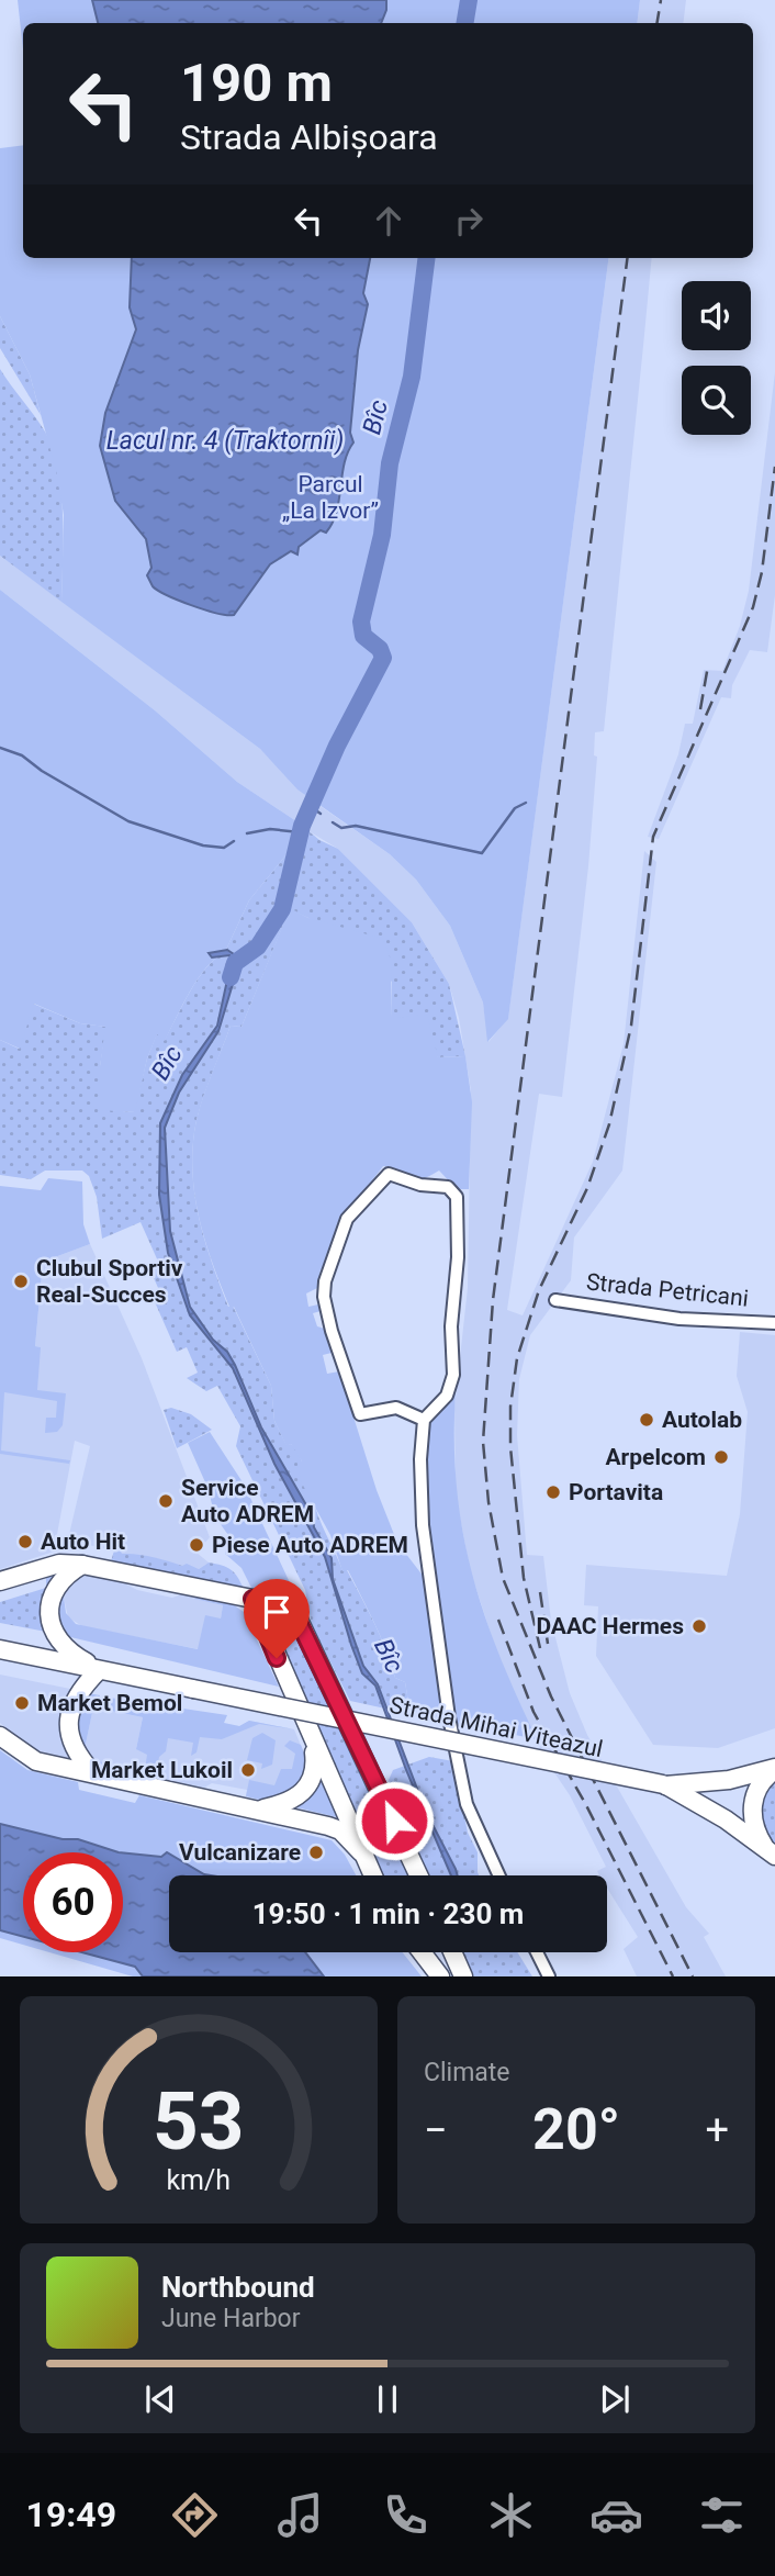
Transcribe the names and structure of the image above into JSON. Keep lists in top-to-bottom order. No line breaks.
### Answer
{"streets":{"main road":["Strada Mihai Viteazul"],"street":["Strada Petricani"]},"water":["Bîc","Lacul nr. 4 (Traktornîi)"],"parks":["Parcul „La Izvor”"],"places":["Clubul Sportiv Real-Succes","Autolab","Arpelcom","Portavita","Service Auto ADREM","Auto Hit","Piese Auto ADREM","DAAC Hermes","Market Bemol","Market Lukoil","Vulcanizare"],"page":{"turn":["190 m","Strada Albișoara"],"limit":"60","trip":"19:50 · 1 min · 230 m","tile":"Climate","heat":["−","20°","+"],"song":["Northbound","June Harbor"],"tabs":"19:49","gauge":["53","km/h"]}}
